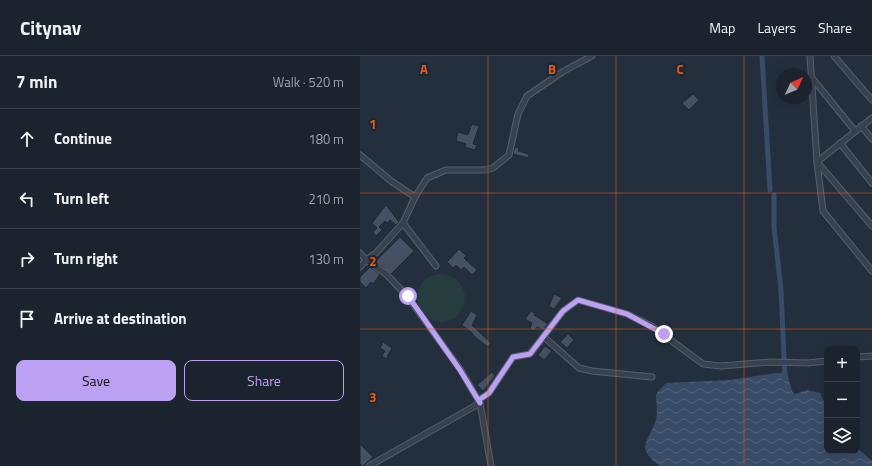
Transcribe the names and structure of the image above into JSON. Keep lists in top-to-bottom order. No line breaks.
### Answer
{"north":"top right","page":{"header":"Citynav","nav":["Map","Layers","Share"],"heading":["7 min","Walk · 520 m"],"list":[["Continue","180 m"],["Turn left","210 m"],["Turn right","130 m"],"Arrive at destination"],"map_buttons":["+","−"],"buttons":["Save","Share"]},"grid":{"columns":["A","B","C"],"rows":["1","2","3"]}}
